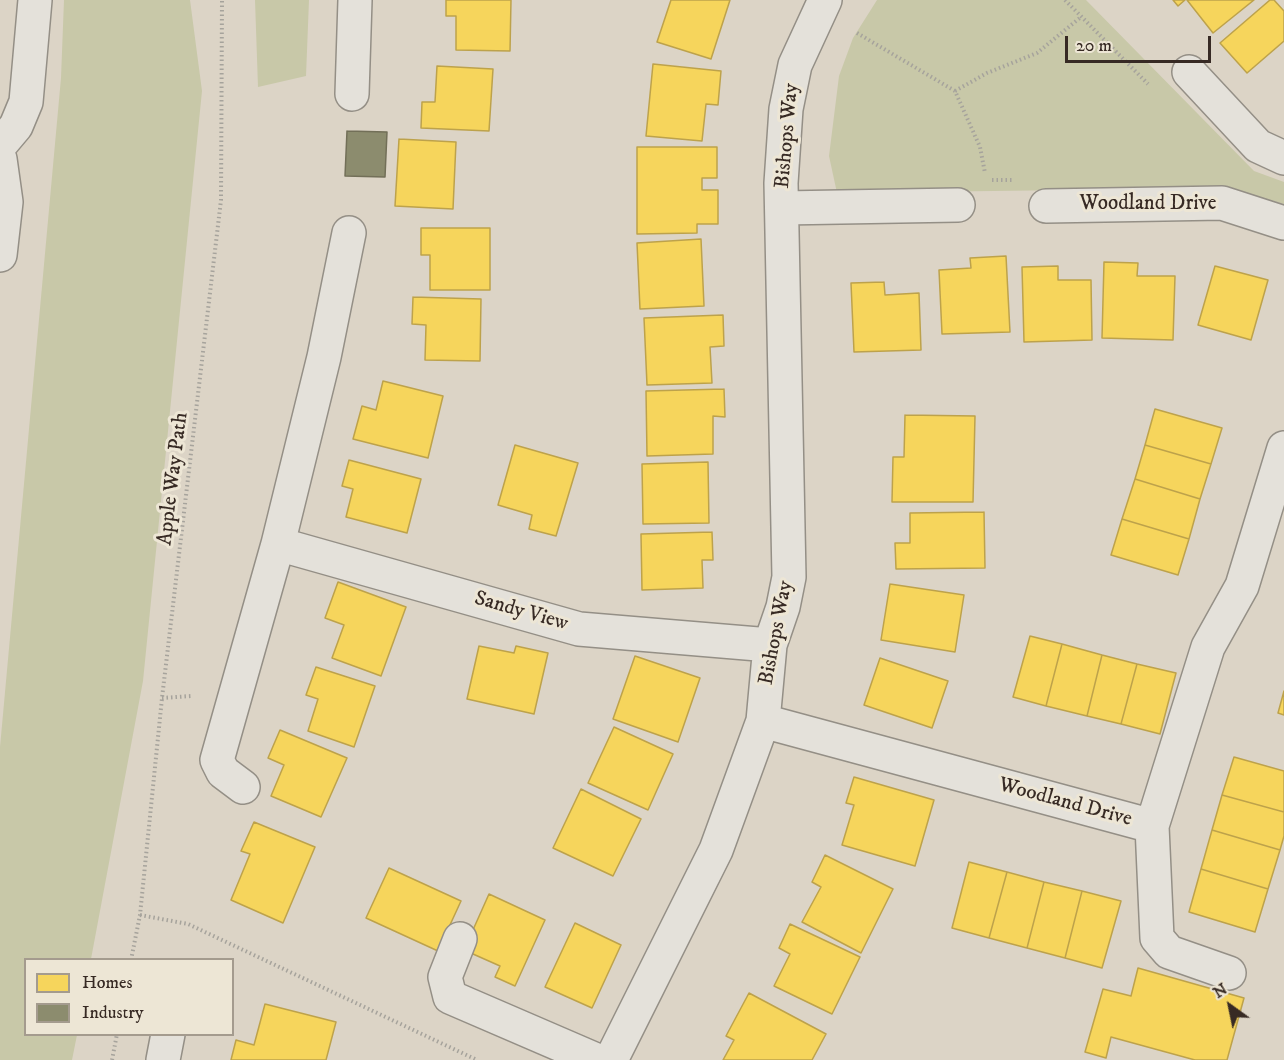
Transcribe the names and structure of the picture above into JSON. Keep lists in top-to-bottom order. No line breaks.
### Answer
{"streets":{"street":["Bishops Way","Woodland Drive","Sandy View"],"path":["Apple Way Path"]},"crossings":[["Bishops Way","Woodland Drive"],["Bishops Way","Sandy View"]],"legend":["Homes","Industry"],"scale_bar":"20 m","north":"top left"}
